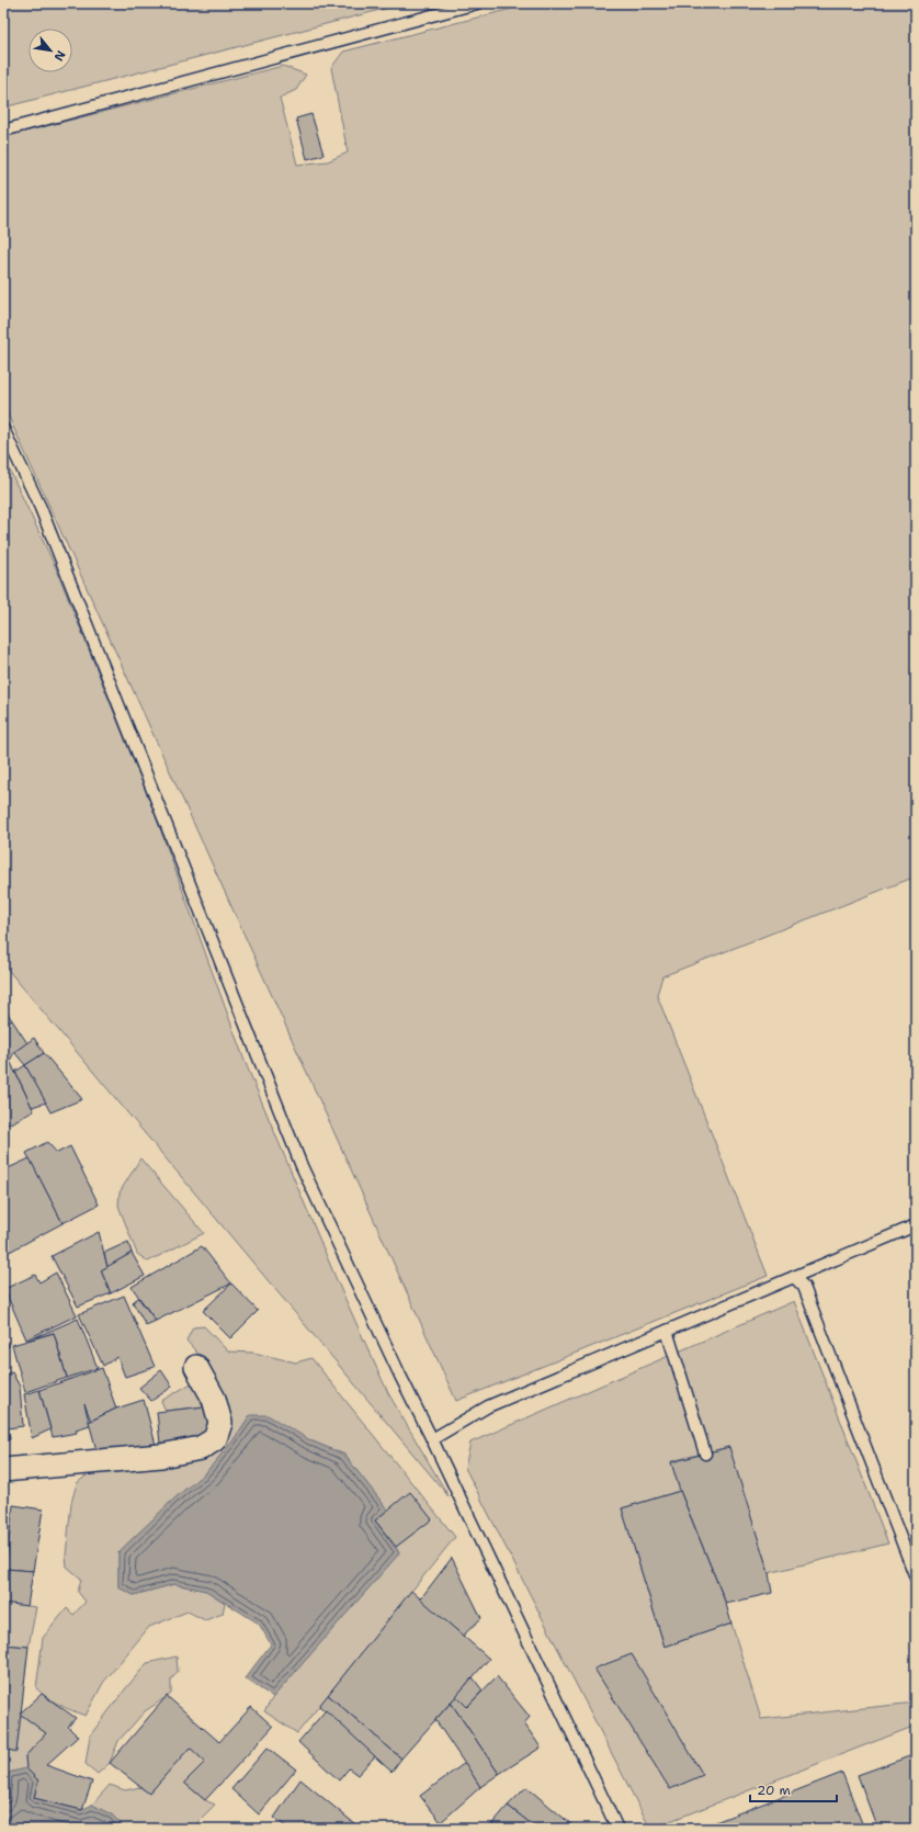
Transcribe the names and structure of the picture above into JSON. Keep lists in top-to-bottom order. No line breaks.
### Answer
{"scale_bar":"20 m","north":"bottom right"}
